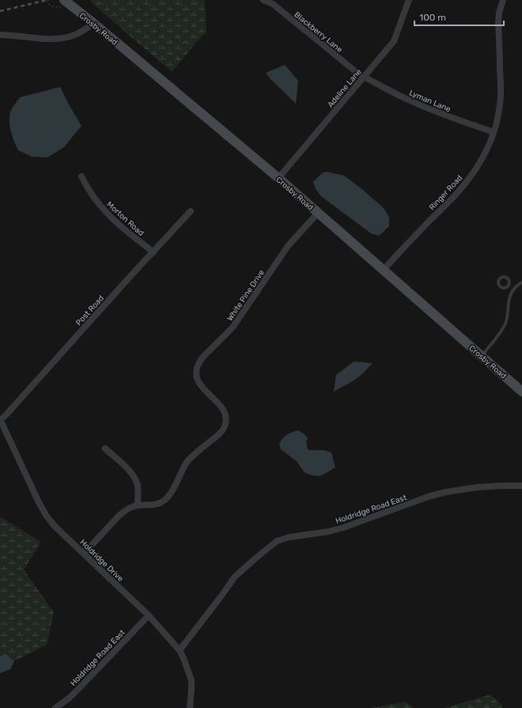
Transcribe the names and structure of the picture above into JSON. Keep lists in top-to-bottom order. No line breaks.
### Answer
{"streets":{"street":["Crosby Road","Blackberry Lane","Adeline Lane","Lyman Lane","Ringer Road","Morton Road","White Pine Drive","Post Road","Holdridge Road East","Holdridge Drive"]},"crossings":[["Crosby Road","Adeline Lane"],["Crosby Road","Ringer Road"],["Crosby Road","White Pine Drive"],["Blackberry Lane","Adeline Lane"],["Blackberry Lane","Lyman Lane"],["Adeline Lane","Lyman Lane"],["Lyman Lane","Ringer Road"],["Morton Road","Post Road"],["White Pine Drive","Holdridge Drive"],["Post Road","Holdridge Drive"],["Holdridge Road East","Holdridge Drive"]],"scale_bar":"100 m"}
